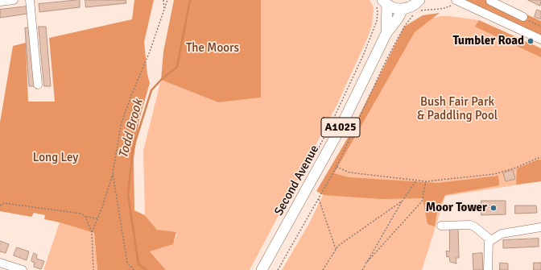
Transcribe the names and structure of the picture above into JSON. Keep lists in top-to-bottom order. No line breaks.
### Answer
{"streets":{"main road":["A1025","Second Avenue"]},"water":["Todd Brook"],"parks":["The Moors","Bush Fair Park & Paddling Pool","Long Ley"],"places":["Tumbler Road","Moor Tower"]}
